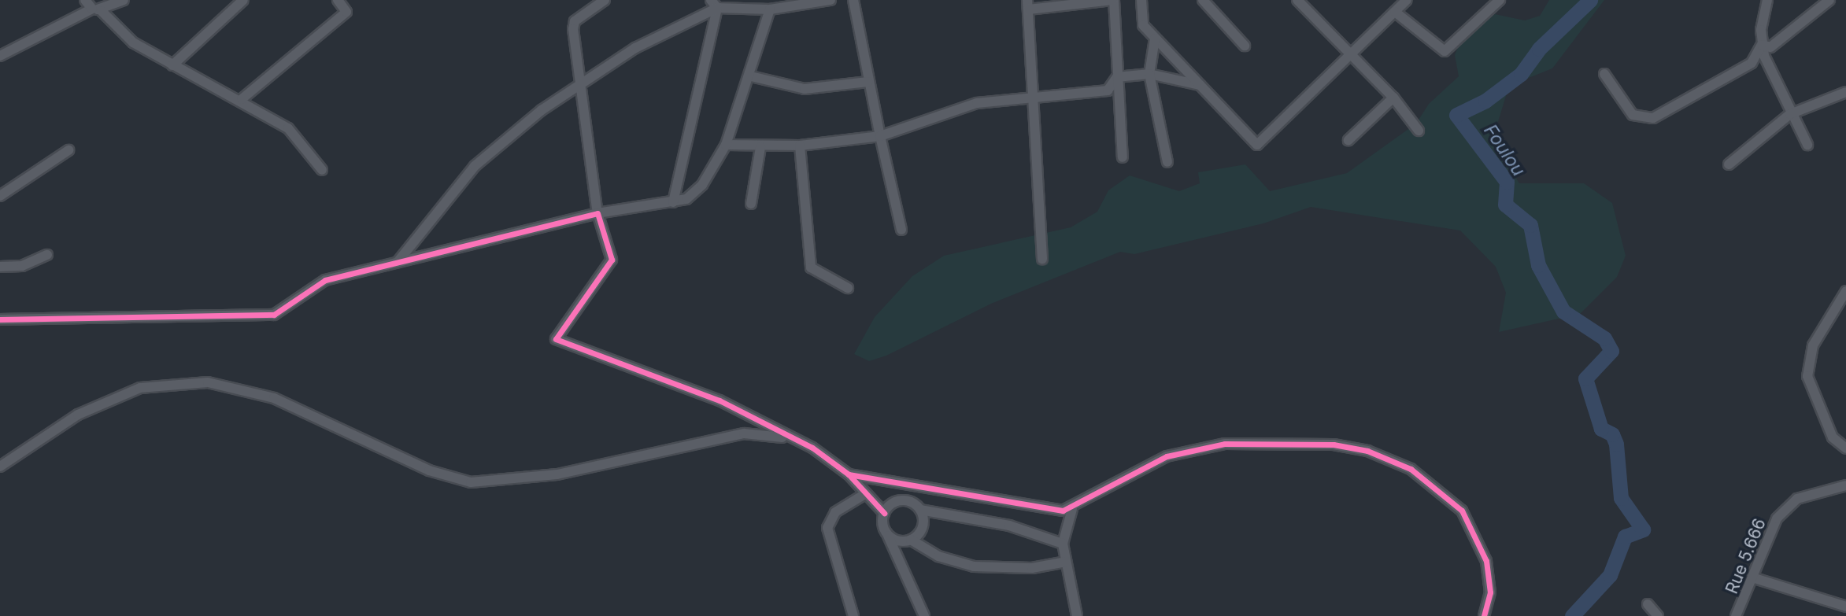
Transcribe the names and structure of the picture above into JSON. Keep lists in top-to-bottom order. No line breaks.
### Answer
{"streets":{"street":["Rue 5.666"]},"water":["Foulou"]}
